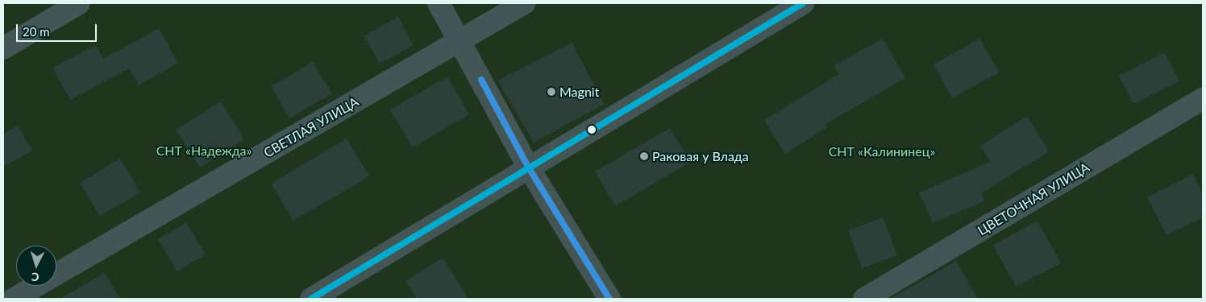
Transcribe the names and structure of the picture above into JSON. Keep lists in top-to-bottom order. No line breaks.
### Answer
{"streets":{"street":["СВЕТЛАЯ УЛИЦА","ЦВЕТОЧНАЯ УЛИЦА"]},"parks":["СНТ «Надежда»","СНТ «Калининец»"],"places":["Magnit","Раковая у Влада"],"scale_bar":"20 m","north":"bottom"}
